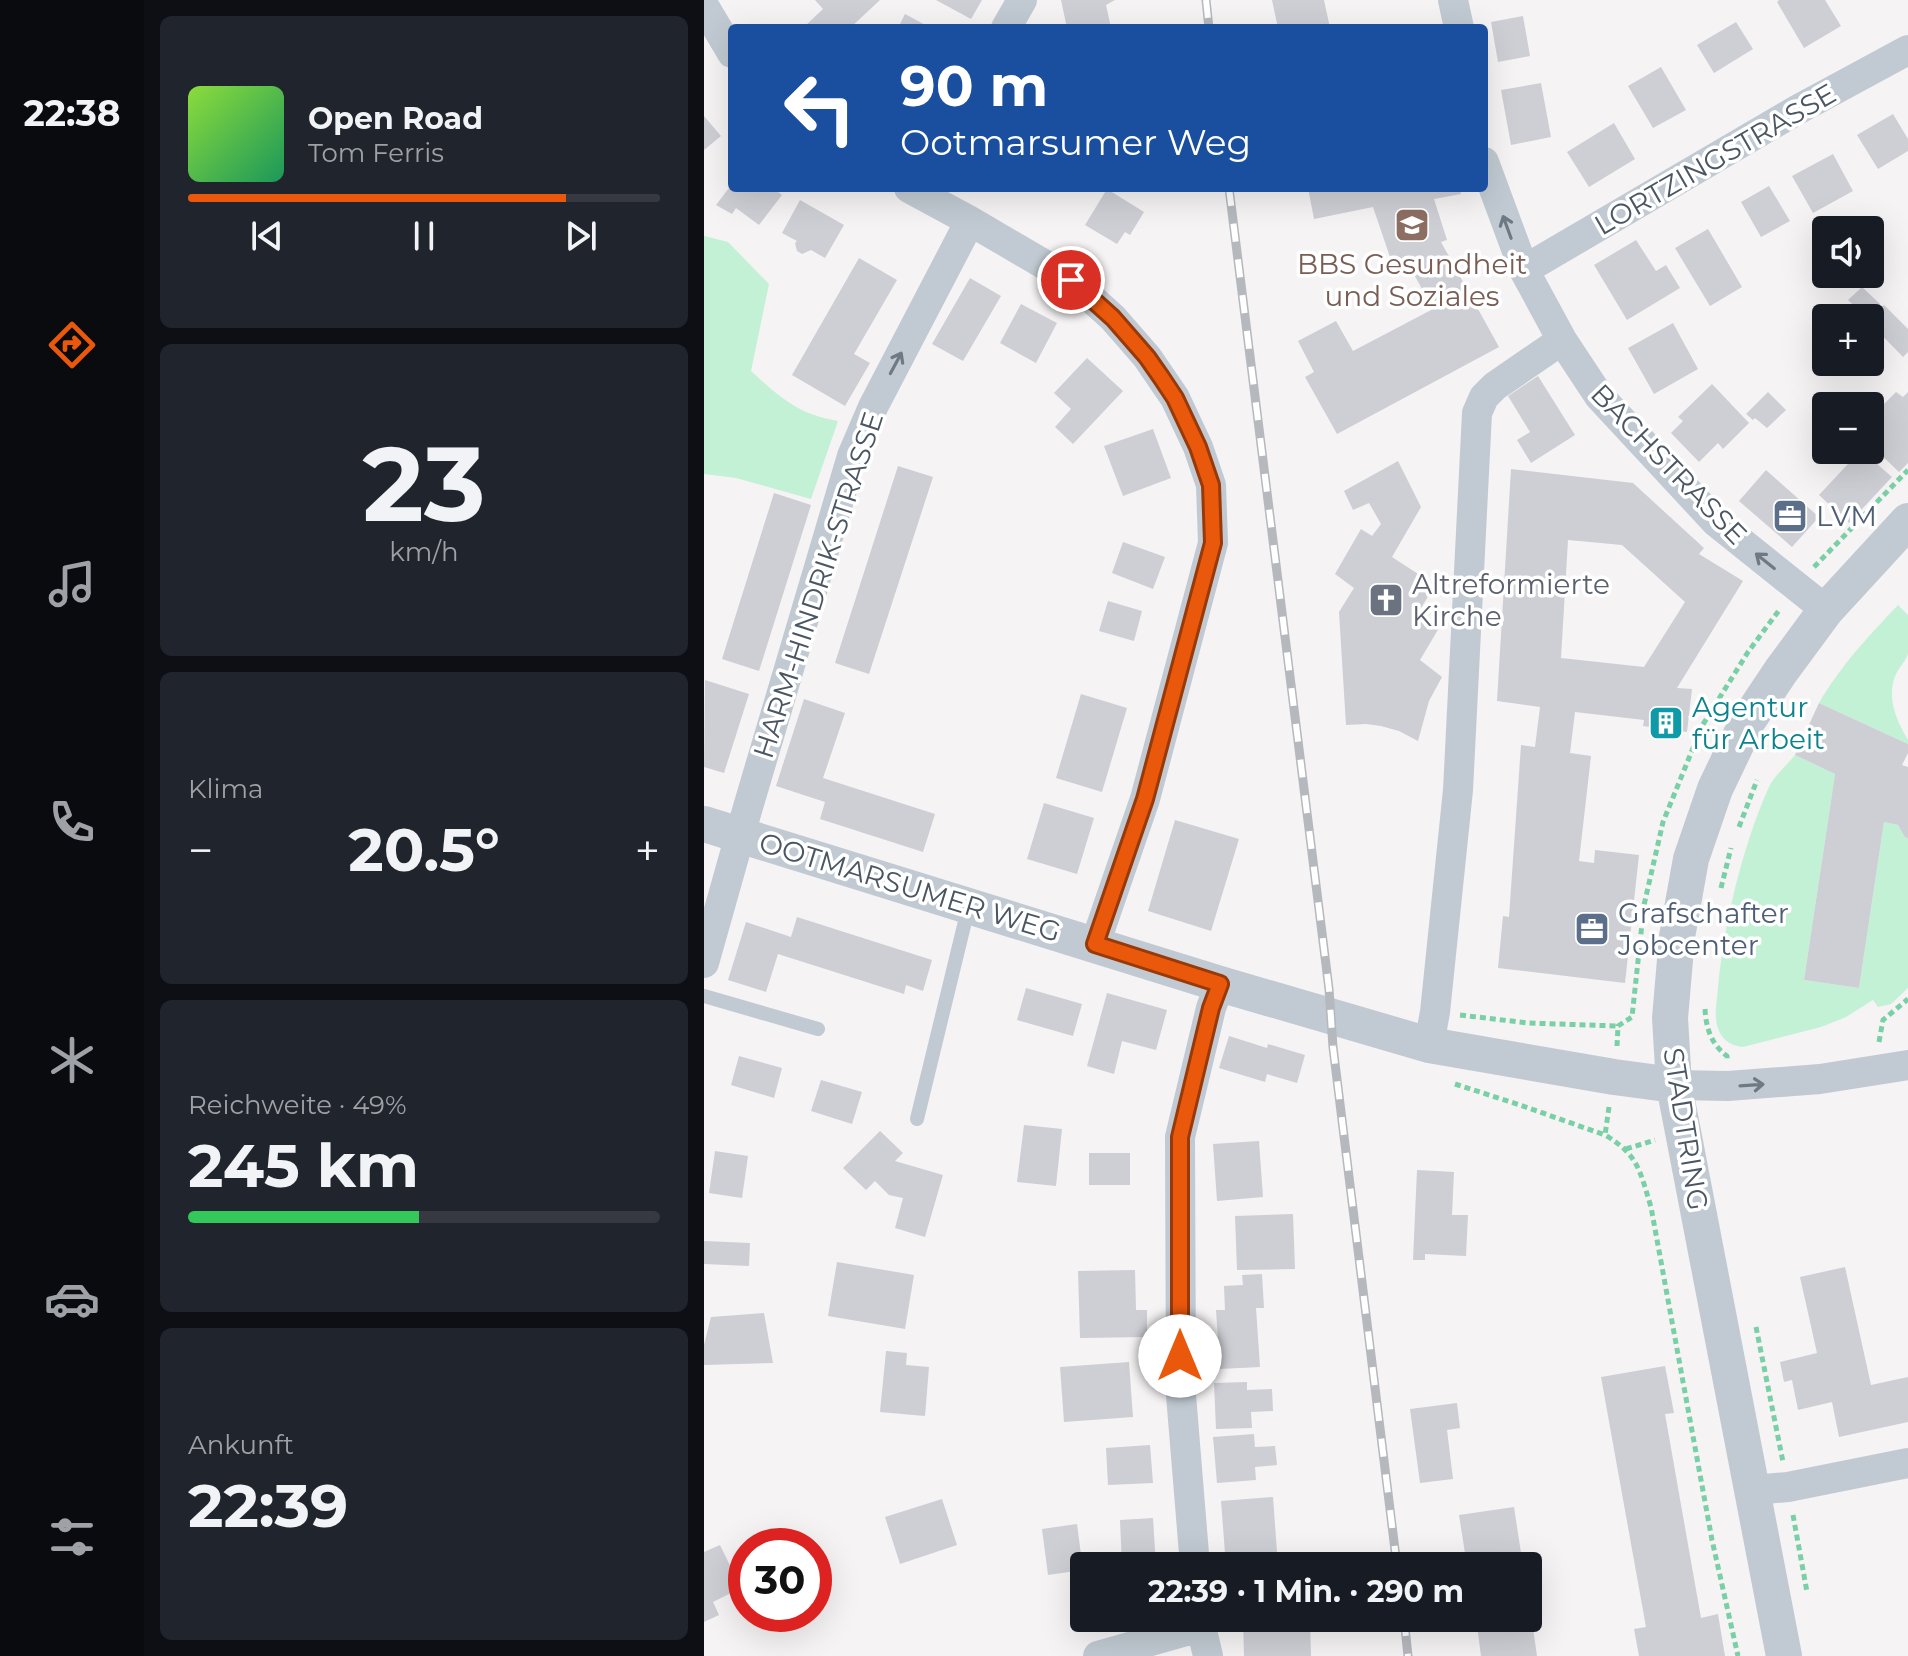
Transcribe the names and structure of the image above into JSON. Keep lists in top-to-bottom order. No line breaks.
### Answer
{"streets":{"street":["LORTZINGSTRASSE","BACHSTRASSE","HARM-HINDRIK-STRASSE","OOTMARSUMER WEG","STADTRING"]},"crossings":[["LORTZINGSTRASSE","BACHSTRASSE"],["BACHSTRASSE","STADTRING"],["HARM-HINDRIK-STRASSE","OOTMARSUMER WEG"],["OOTMARSUMER WEG","STADTRING"]],"one_way":["BACHSTRASSE","HARM-HINDRIK-STRASSE"],"places":{"school or university":["BBS Gesundheit und Soziales"],"office":["LVM","Grafschafter Jobcenter"],"church":["Altreformierte Kirche"],"building":["Agentur für Arbeit"]},"page":{"tabs":"22:38","turn":["90 m","Ootmarsumer Weg"],"song":["Open Road","Tom Ferris"],"map_buttons":["+","−"],"tile":[["23","km/h"],"Klima",["Reichweite · 49%","245 km"],["Ankunft","22:39"]],"heat":["−","20.5°","+"],"limit":"30","trip":"22:39 · 1 Min. · 290 m"}}
